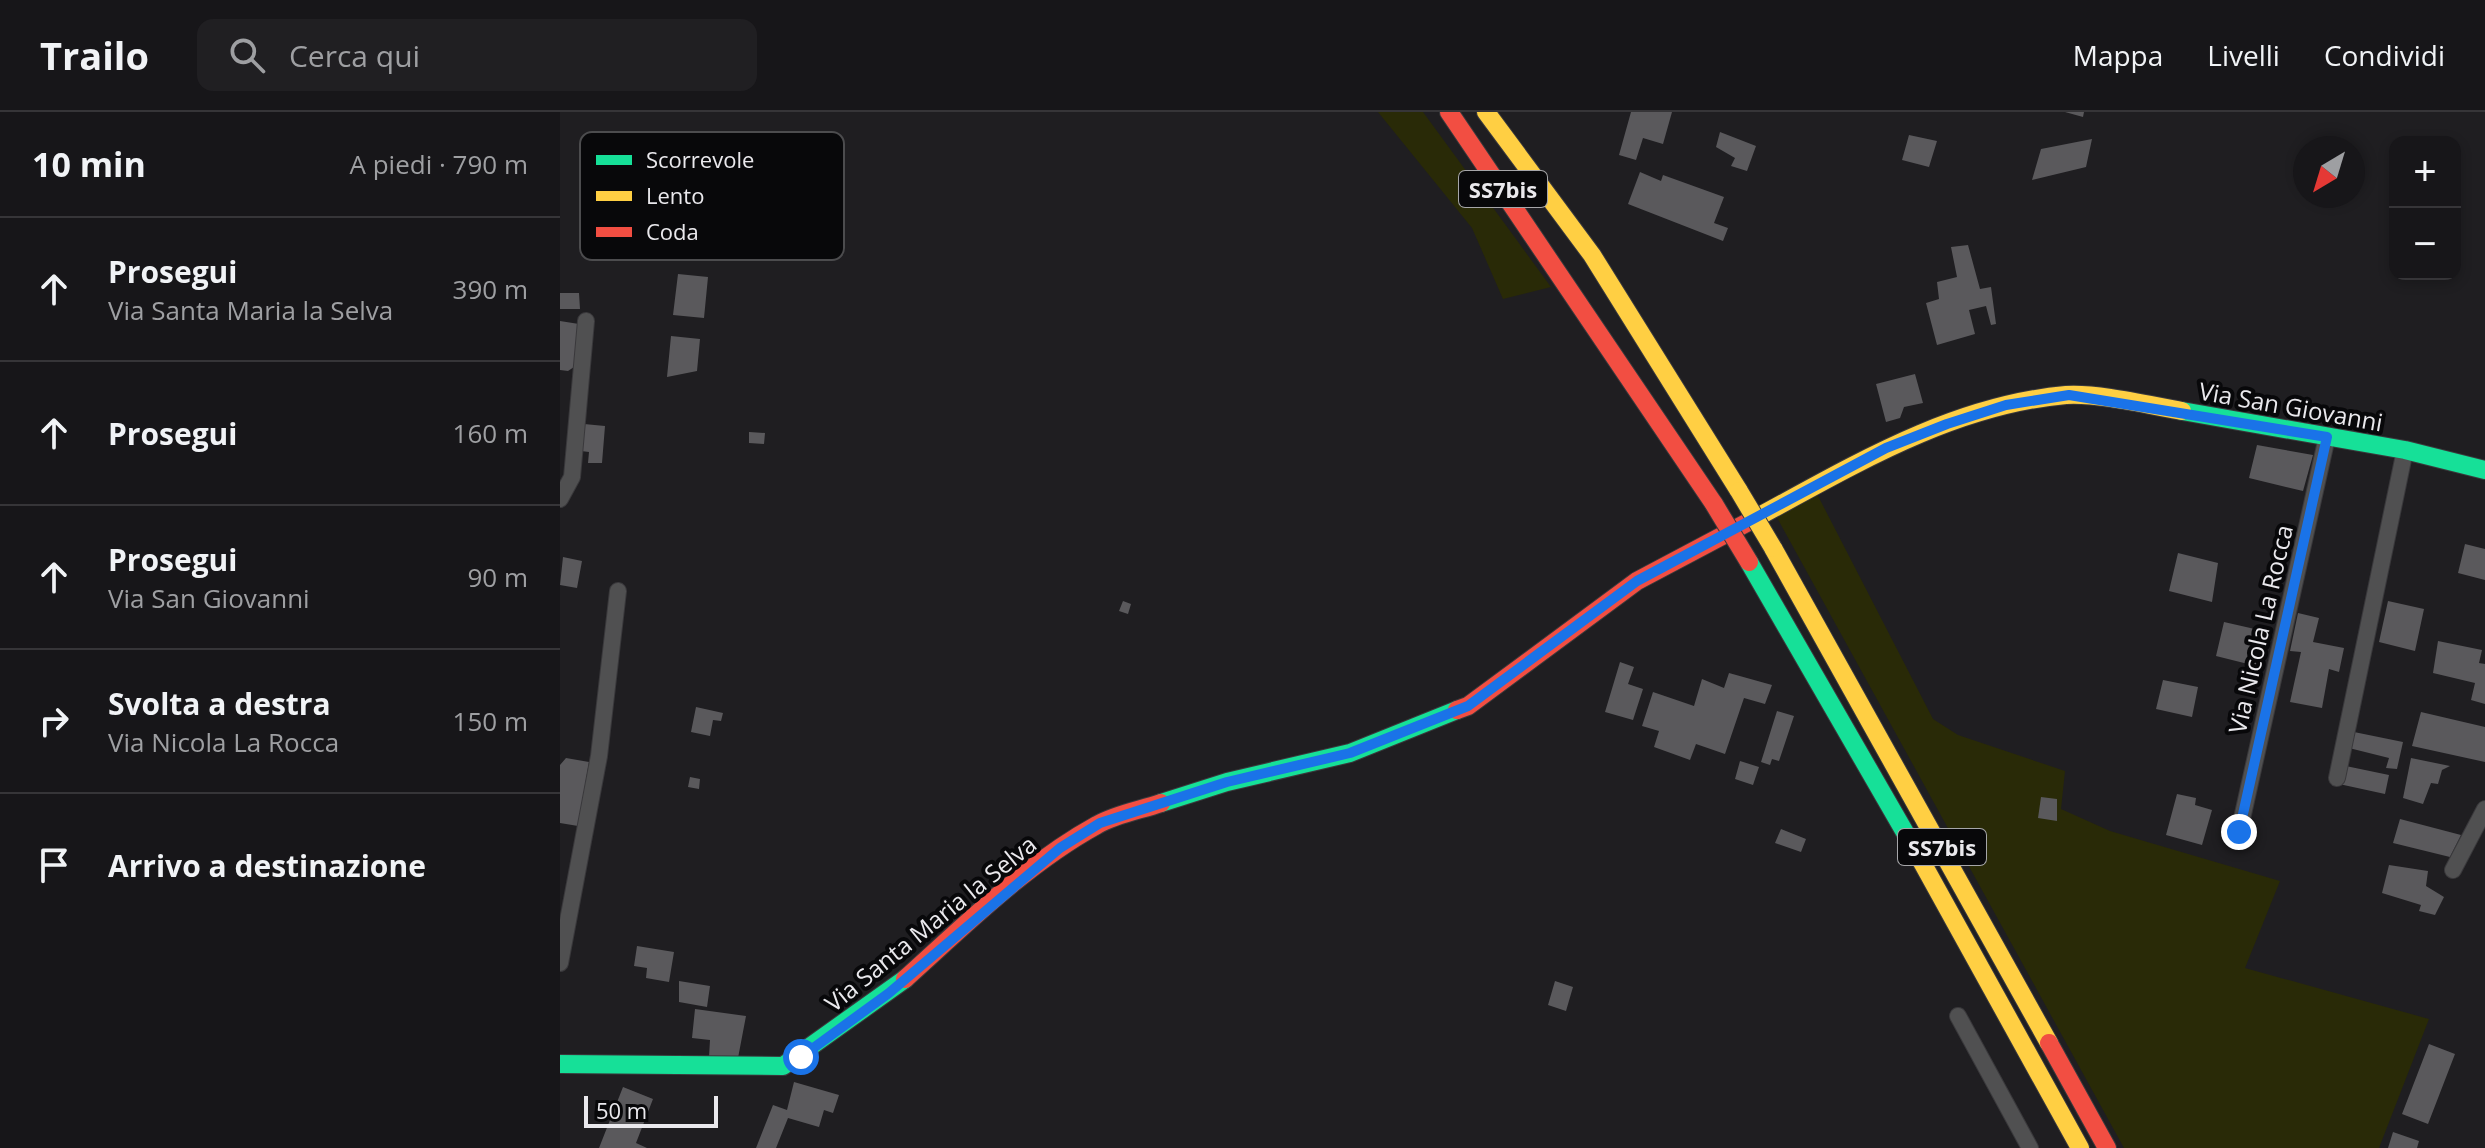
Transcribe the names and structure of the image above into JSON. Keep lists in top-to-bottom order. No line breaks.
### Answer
{"streets":{"main road":["SS7bis","Via San Giovanni","Via Santa Maria la Selva"],"street":["Via Nicola La Rocca"]},"crossings":[["Via San Giovanni","Via Nicola La Rocca"],["Via San Giovanni","Via Santa Maria la Selva"]],"legend":["Scorrevole","Lento","Coda"],"scale_bar":"50 m","north":"bottom left","page":{"header":"Trailo","search":"Cerca qui","nav":["Mappa","Livelli","Condividi"],"heading":["10 min","A piedi · 790 m"],"map_buttons":["+","−"],"list":[["Prosegui","Via Santa Maria la Selva","390 m"],["Prosegui","160 m"],["Prosegui","Via San Giovanni","90 m"],["Svolta a destra","Via Nicola La Rocca","150 m"],"Arrivo a destinazione"],"scale":"50 m"}}
